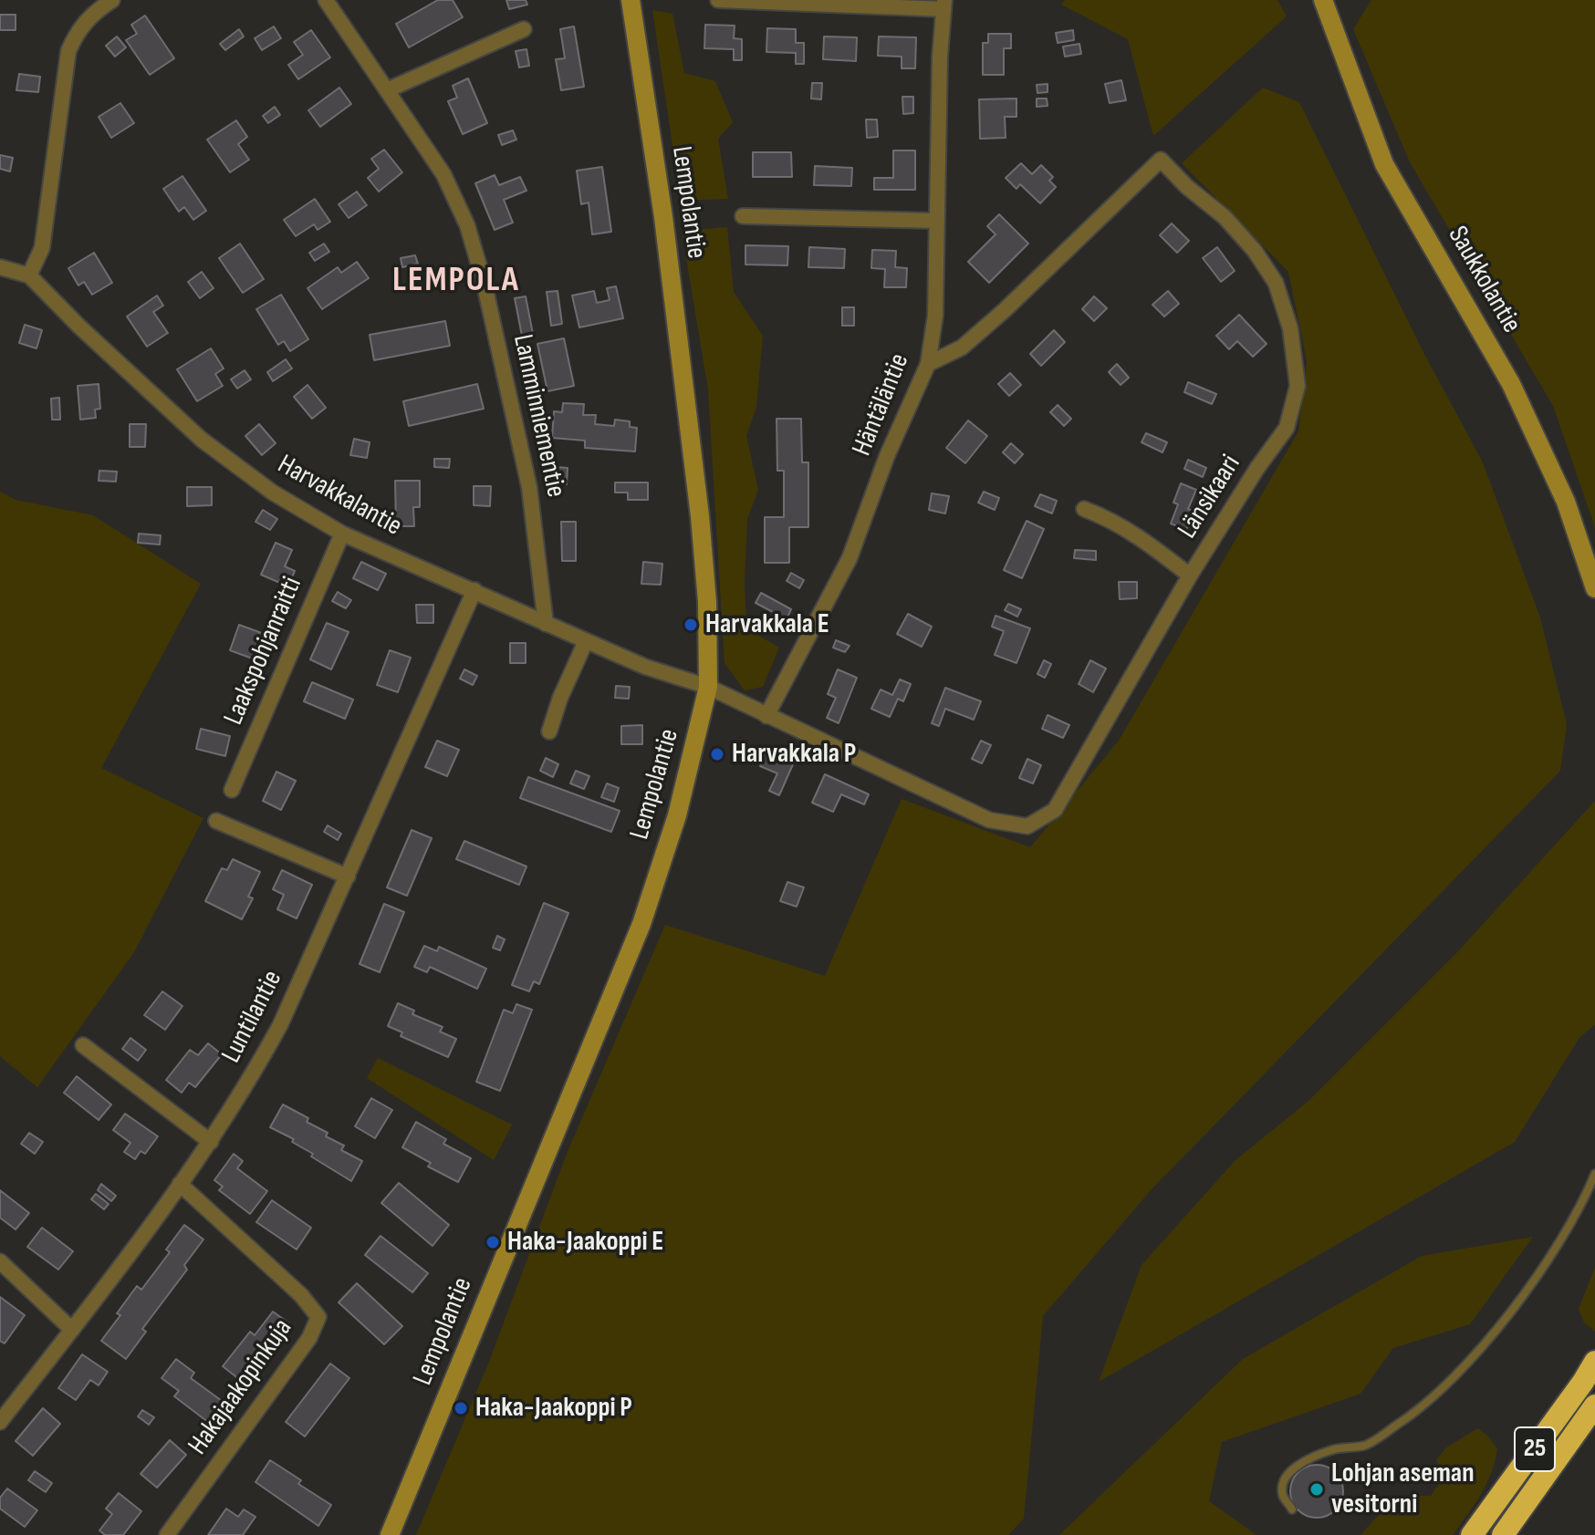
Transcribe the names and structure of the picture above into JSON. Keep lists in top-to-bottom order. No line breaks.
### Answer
{"streets":{"highway":["25"],"street":["Lempolantie","Saukkolantie","Häntäläntie","Lamminniementie","Harvakkalantie","Länsikaari","Laakspohjanraitti","Luntilantie","Hakajaakopinkuja"]},"crossings":[["Lempolantie","Harvakkalantie"],["Lempolantie","Länsikaari"],["Häntäläntie","Länsikaari"],["Lamminniementie","Harvakkalantie"],["Harvakkalantie","Länsikaari"],["Harvakkalantie","Laakspohjanraitti"],["Harvakkalantie","Luntilantie"],["Luntilantie","Hakajaakopinkuja"]],"districts":["LEMPOLA"],"places":["Harvakkala E","Harvakkala P","Haka-Jaakoppi E","Haka-Jaakoppi P","Lohjan aseman vesitorni"]}
